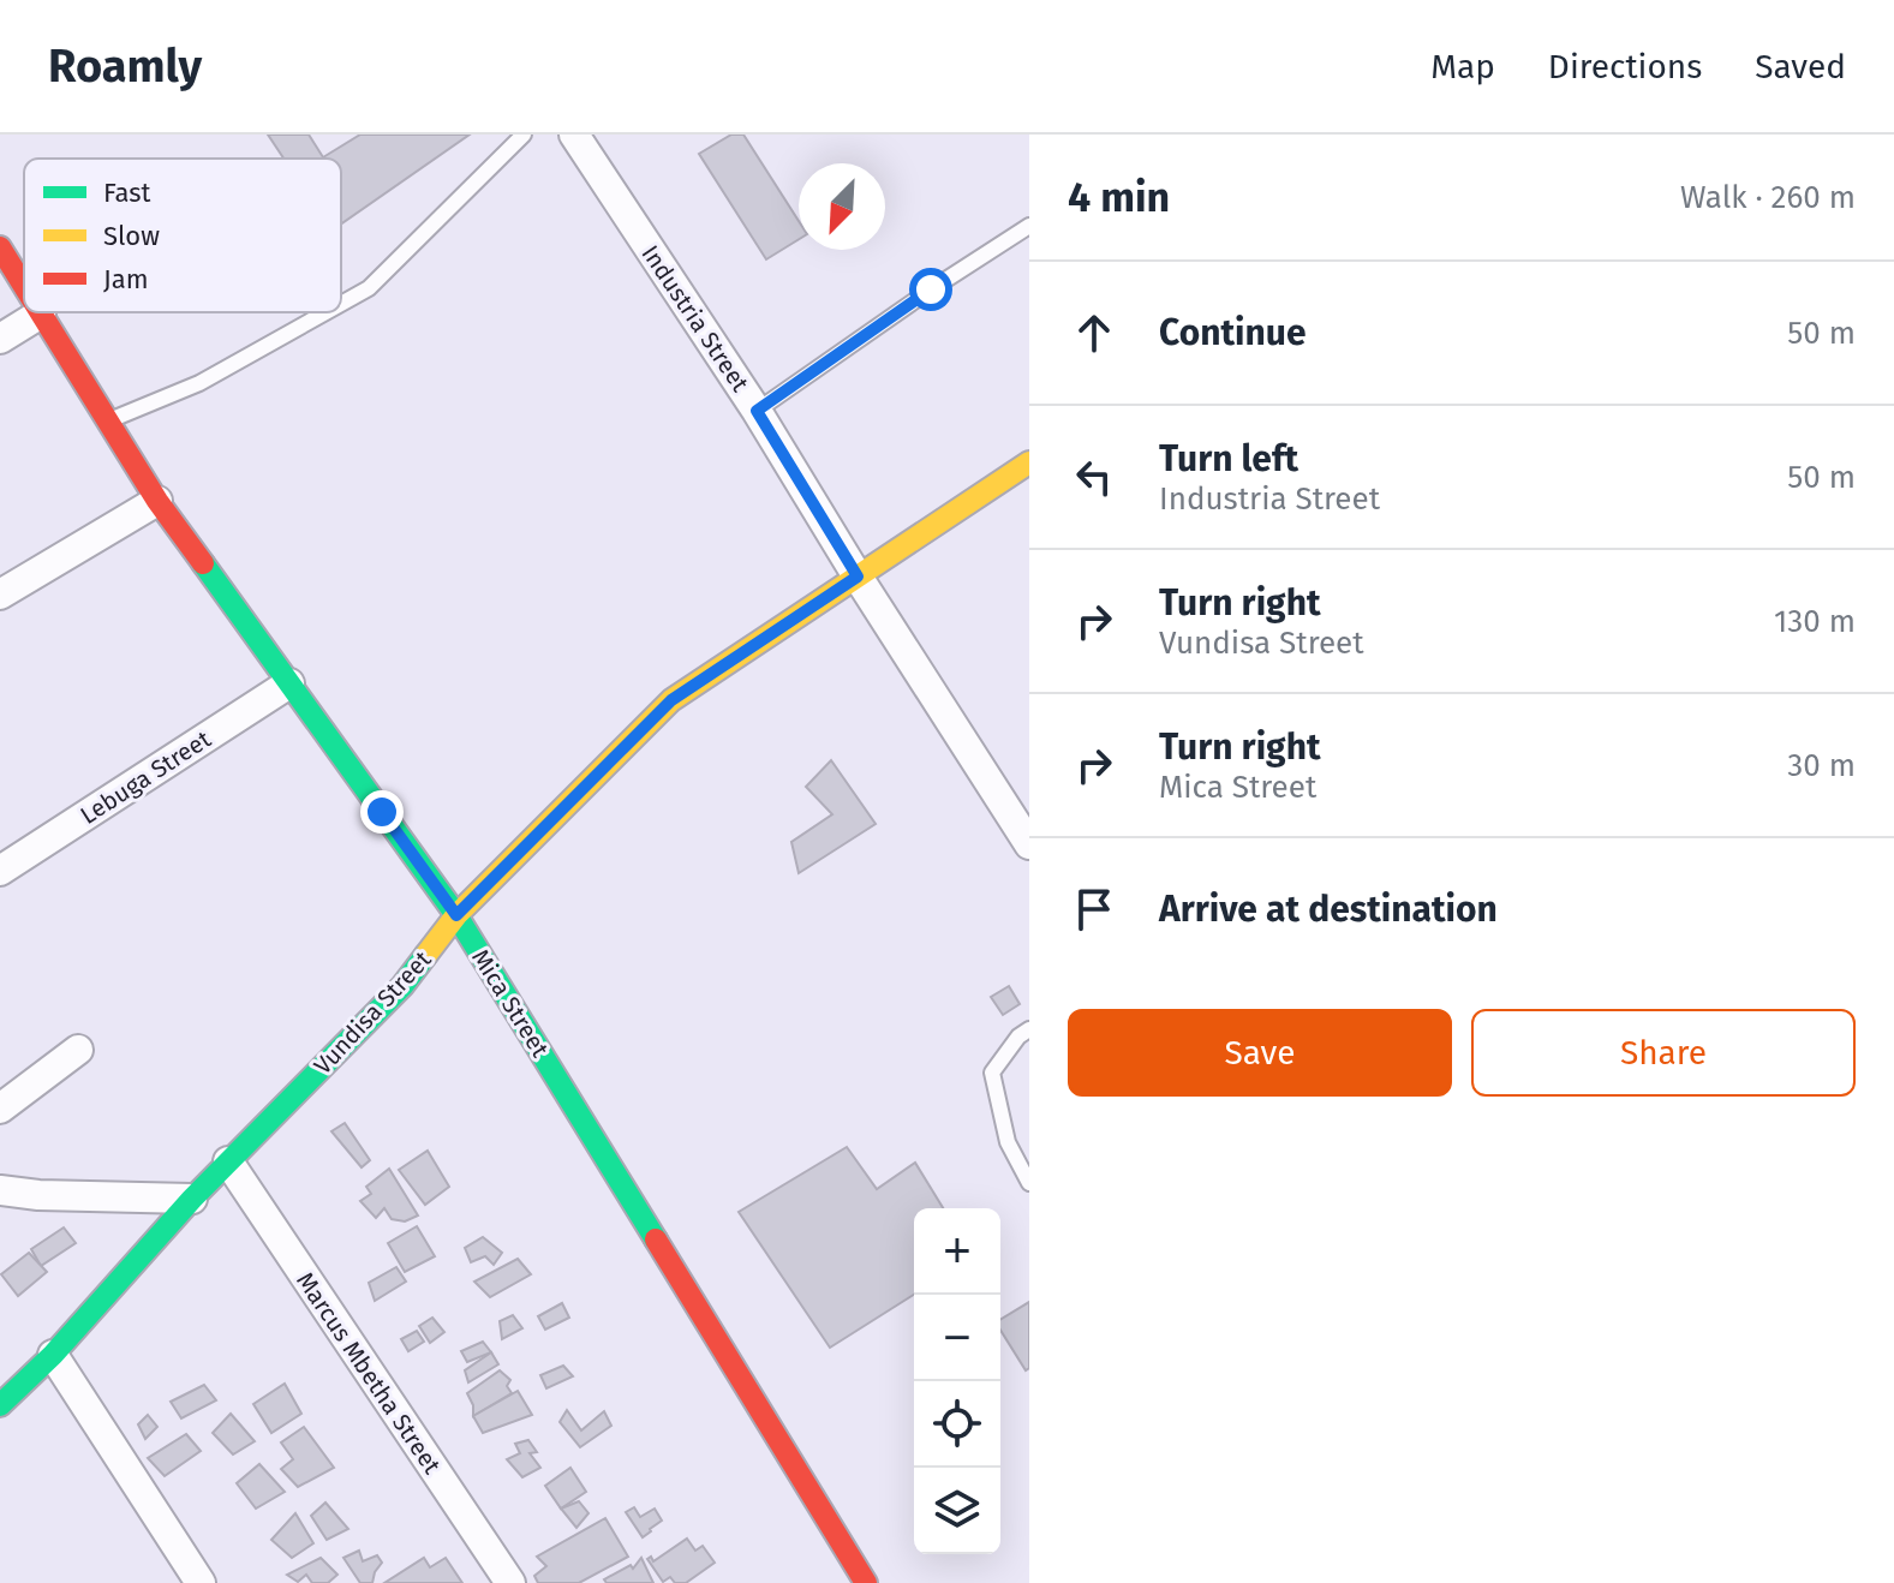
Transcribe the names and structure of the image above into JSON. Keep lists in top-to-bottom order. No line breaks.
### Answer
{"streets":{"street":["Industria Street","Lebuga Street","Mica Street","Vundisa Street","Marcus Mbetha Street"]},"crossings":[["Industria Street","Vundisa Street"],["Lebuga Street","Mica Street"],["Mica Street","Vundisa Street"],["Vundisa Street","Marcus Mbetha Street"]],"legend":["Fast","Slow","Jam"],"north":"bottom left","page":{"header":"Roamly","nav":["Map","Directions","Saved"],"heading":["4 min","Walk · 260 m"],"list":[["Continue","50 m"],["Turn left","Industria Street","50 m"],["Turn right","Vundisa Street","130 m"],["Turn right","Mica Street","30 m"],"Arrive at destination"],"buttons":["Save","Share"],"map_buttons":["+","−"]}}
